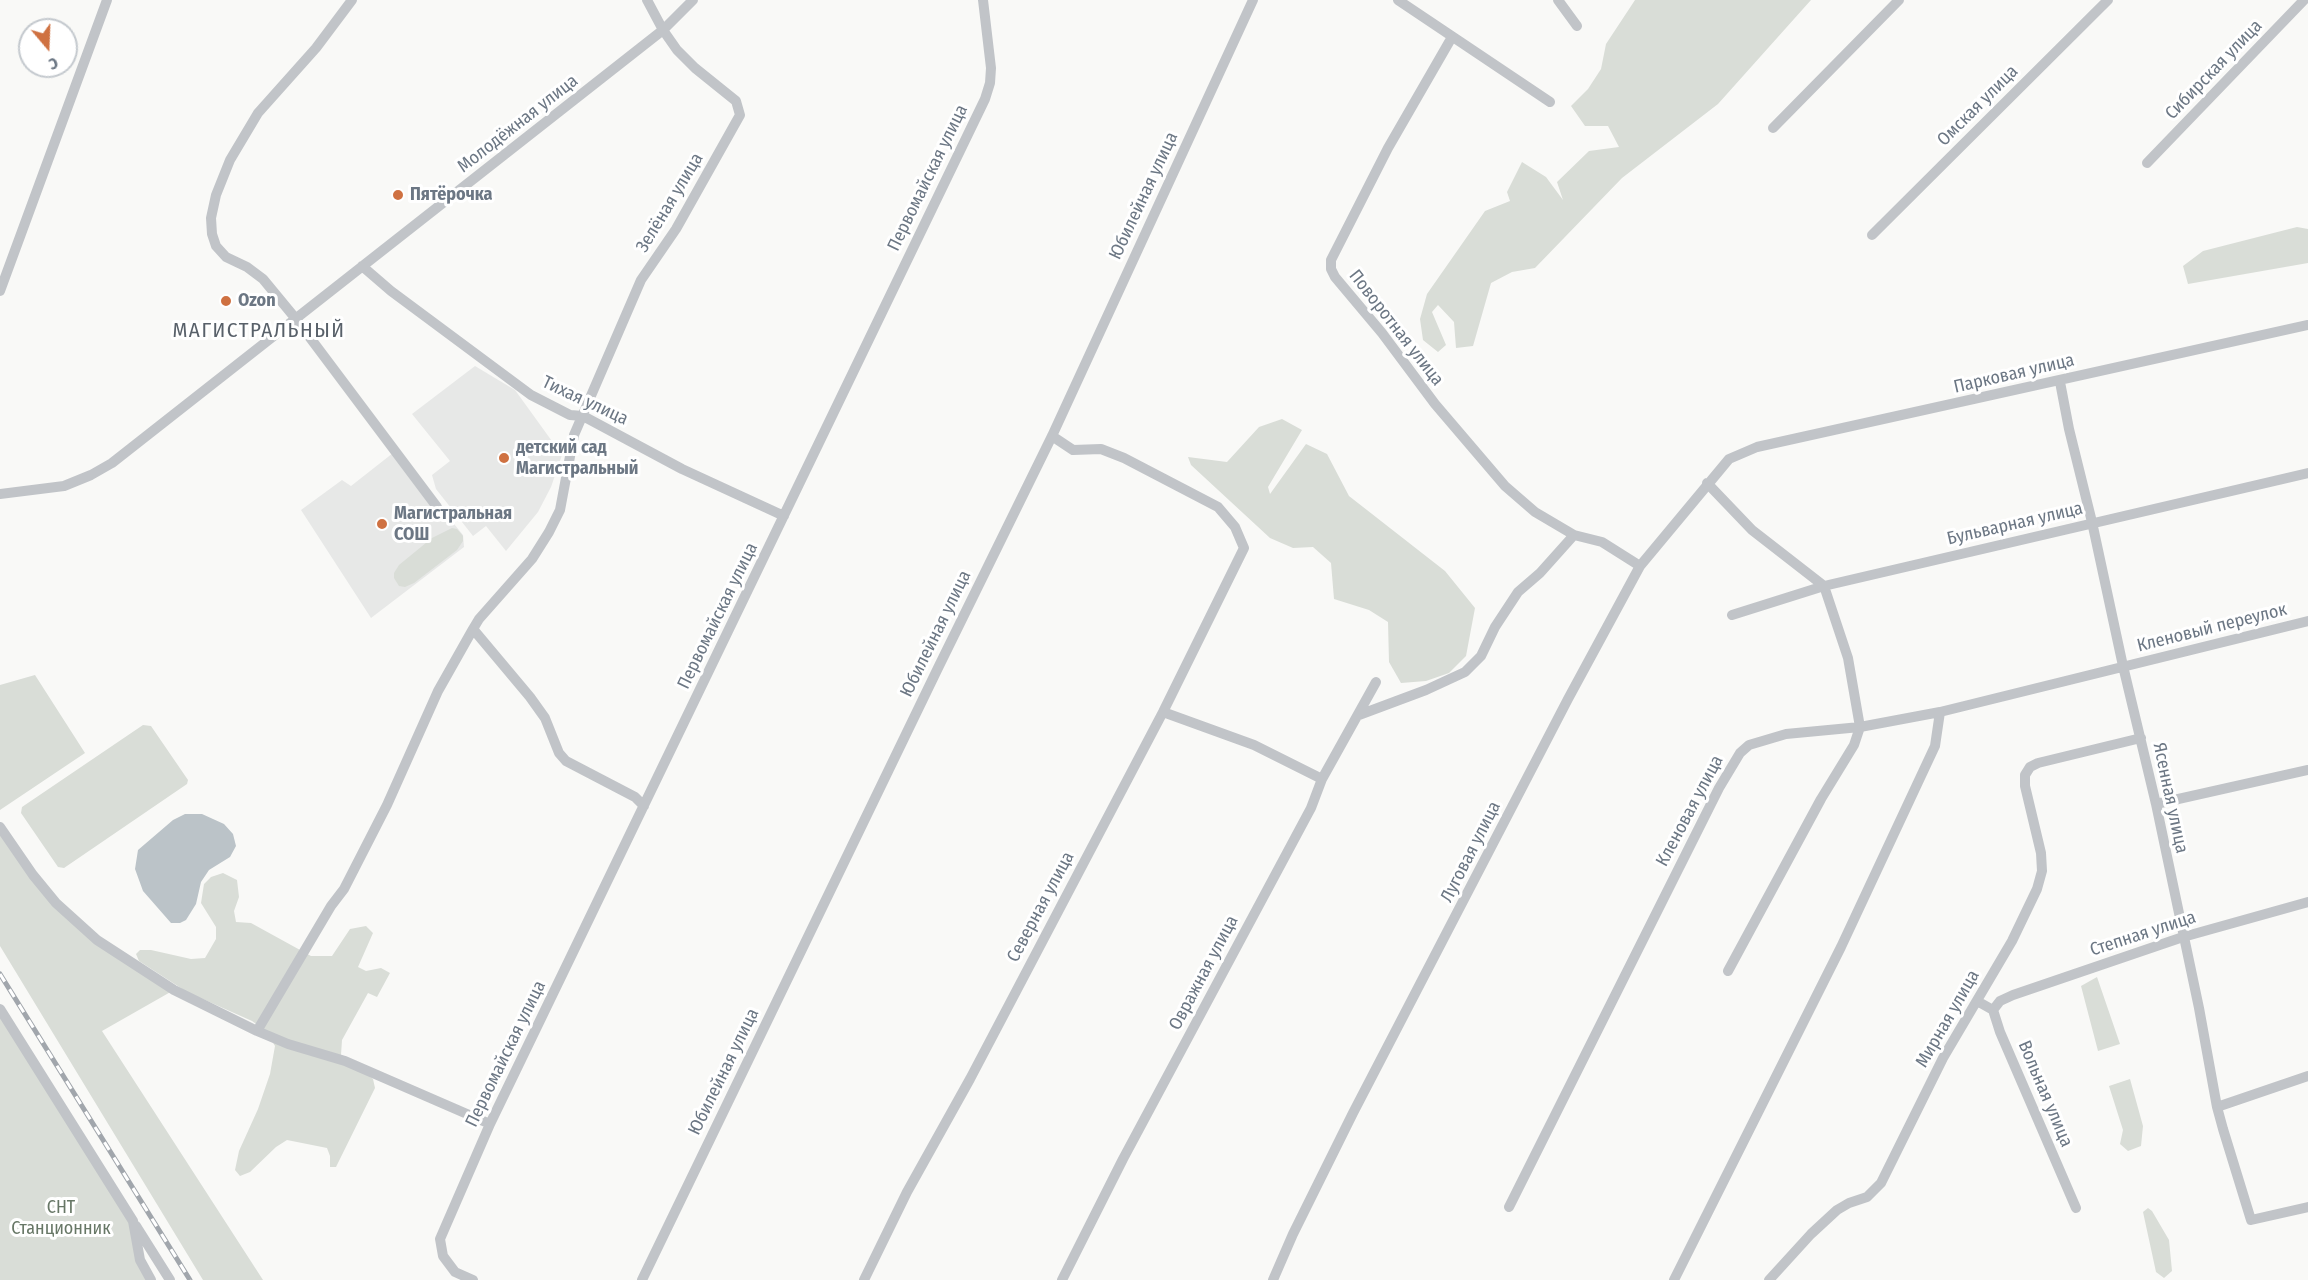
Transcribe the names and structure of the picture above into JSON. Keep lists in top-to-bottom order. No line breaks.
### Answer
{"streets":{"street":["Сибирская улица","Омская улица","Молодёжная улица","Первомайская улица","Юбилейная улица","Зелёная улица","Поворотная улица","Парковая улица","Тихая улица","Бульварная улица","Кленовый переулок","Ясенная улица","Кленовая улица","Луговая улица","Северная улица","Степная улица","Овражная улица","Мирная улица","Вольная улица"]},"crossings":[["Молодёжная улица","Зелёная улица"],["Молодёжная улица","Тихая улица"],["Первомайская улица","Тихая улица"],["Юбилейная улица","Северная улица"],["Зелёная улица","Тихая улица"],["Поворотная улица","Луговая улица"],["Парковая улица","Ясенная улица"],["Парковая улица","Луговая улица"],["Бульварная улица","Ясенная улица"],["Кленовый переулок","Ясенная улица"],["Кленовый переулок","Кленовая улица"],["Ясенная улица","Кленовая улица"],["Ясенная улица","Степная улица"],["Ясенная улица","Мирная улица"],["Степная улица","Вольная улица"]],"districts":["МАГИСТРАЛЬНЫЙ"],"parks":["СНТ Станционник"],"places":["Пятёрочка","Ozon","детский сад Магистральный","Магистральная СОШ"],"north":"bottom"}
